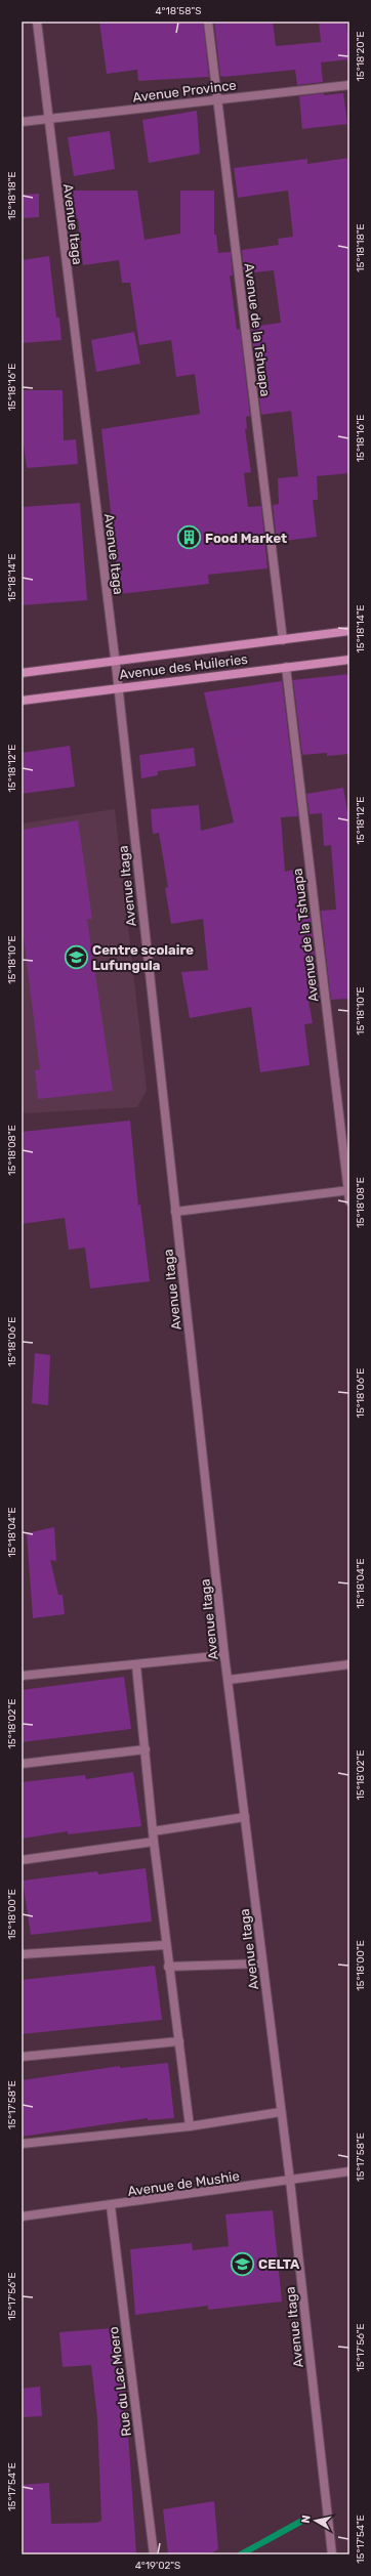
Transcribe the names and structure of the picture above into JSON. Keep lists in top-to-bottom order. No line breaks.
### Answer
{"streets":{"main road":["Avenue des Huileries"],"street":["Avenue Province","Avenue Itaga","Avenue de la Tshuapa","Avenue de Mushie","Rue du Lac Moero"]},"crossings":[["Avenue Province","Avenue Itaga"],["Avenue Province","Avenue de la Tshuapa"],["Avenue Itaga","Avenue des Huileries"],["Avenue Itaga","Avenue de Mushie"],["Avenue de la Tshuapa","Avenue des Huileries"],["Avenue de Mushie","Rue du Lac Moero"]],"places":{"building":["Food Market"],"school or university":["Centre scolaire Lufungula","CELTA"]},"north":"left","coordinates":["4°18'58\"S","15°18'20\"E","15°18'18\"E","15°18'16\"E","15°18'14\"E","15°18'12\"E","15°18'10\"E","15°18'08\"E","15°18'06\"E","15°18'04\"E","15°18'02\"E","15°18'00\"E","15°17'58\"E","15°17'56\"E","15°17'54\"E","4°19'02\"S"]}
